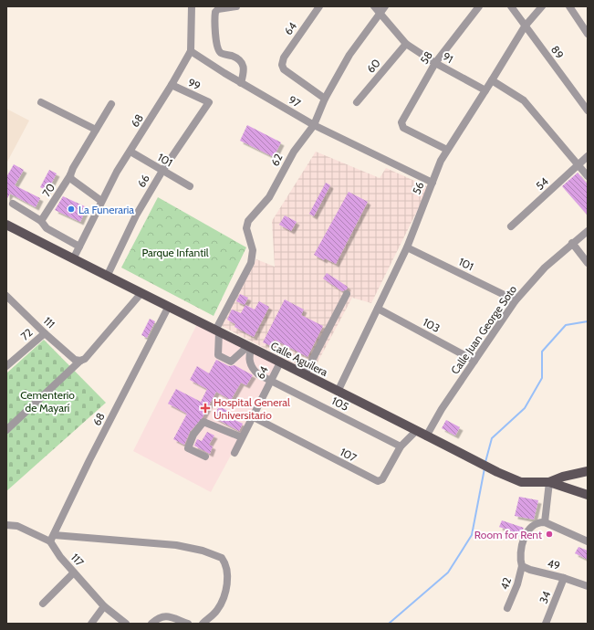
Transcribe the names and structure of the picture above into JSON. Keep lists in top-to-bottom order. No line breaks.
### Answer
{"streets":{"main road":["Calle Aguilera"],"street":["64","89","58","91","60","99","97","68","101","62","66","54","56","70","111","103","Calle Juan George Soto","72","105","107","117","49","42","34"]},"crossings":[["64","62"],["64","Calle Aguilera"],["64","105"],["64","107"],["89","56"],["58","91"],["58","56"],["91","60"],["91","62"],["91","56"],["99","68"],["99","66"],["97","68"],["97","62"],["97","56"],["68","101"],["68","Calle Aguilera"],["68","117"],["101","66"],["101","56"],["101","Calle Juan George Soto"],["62","Calle Aguilera"],["66","Calle Aguilera"],["56","103"],["56","Calle Aguilera"],["111","72"],["103","Calle Juan George Soto"],["Calle Juan George Soto","Calle Aguilera"],["Calle Aguilera","105"],["Calle Aguilera","107"],["105","107"],["49","42"],["49","34"]],"parks":["Parque Infantil","Cementerio de Mayarí"],"places":{"other":["La Funeraria","Room for Rent"],"health":["Hospital General Universitario"]}}
